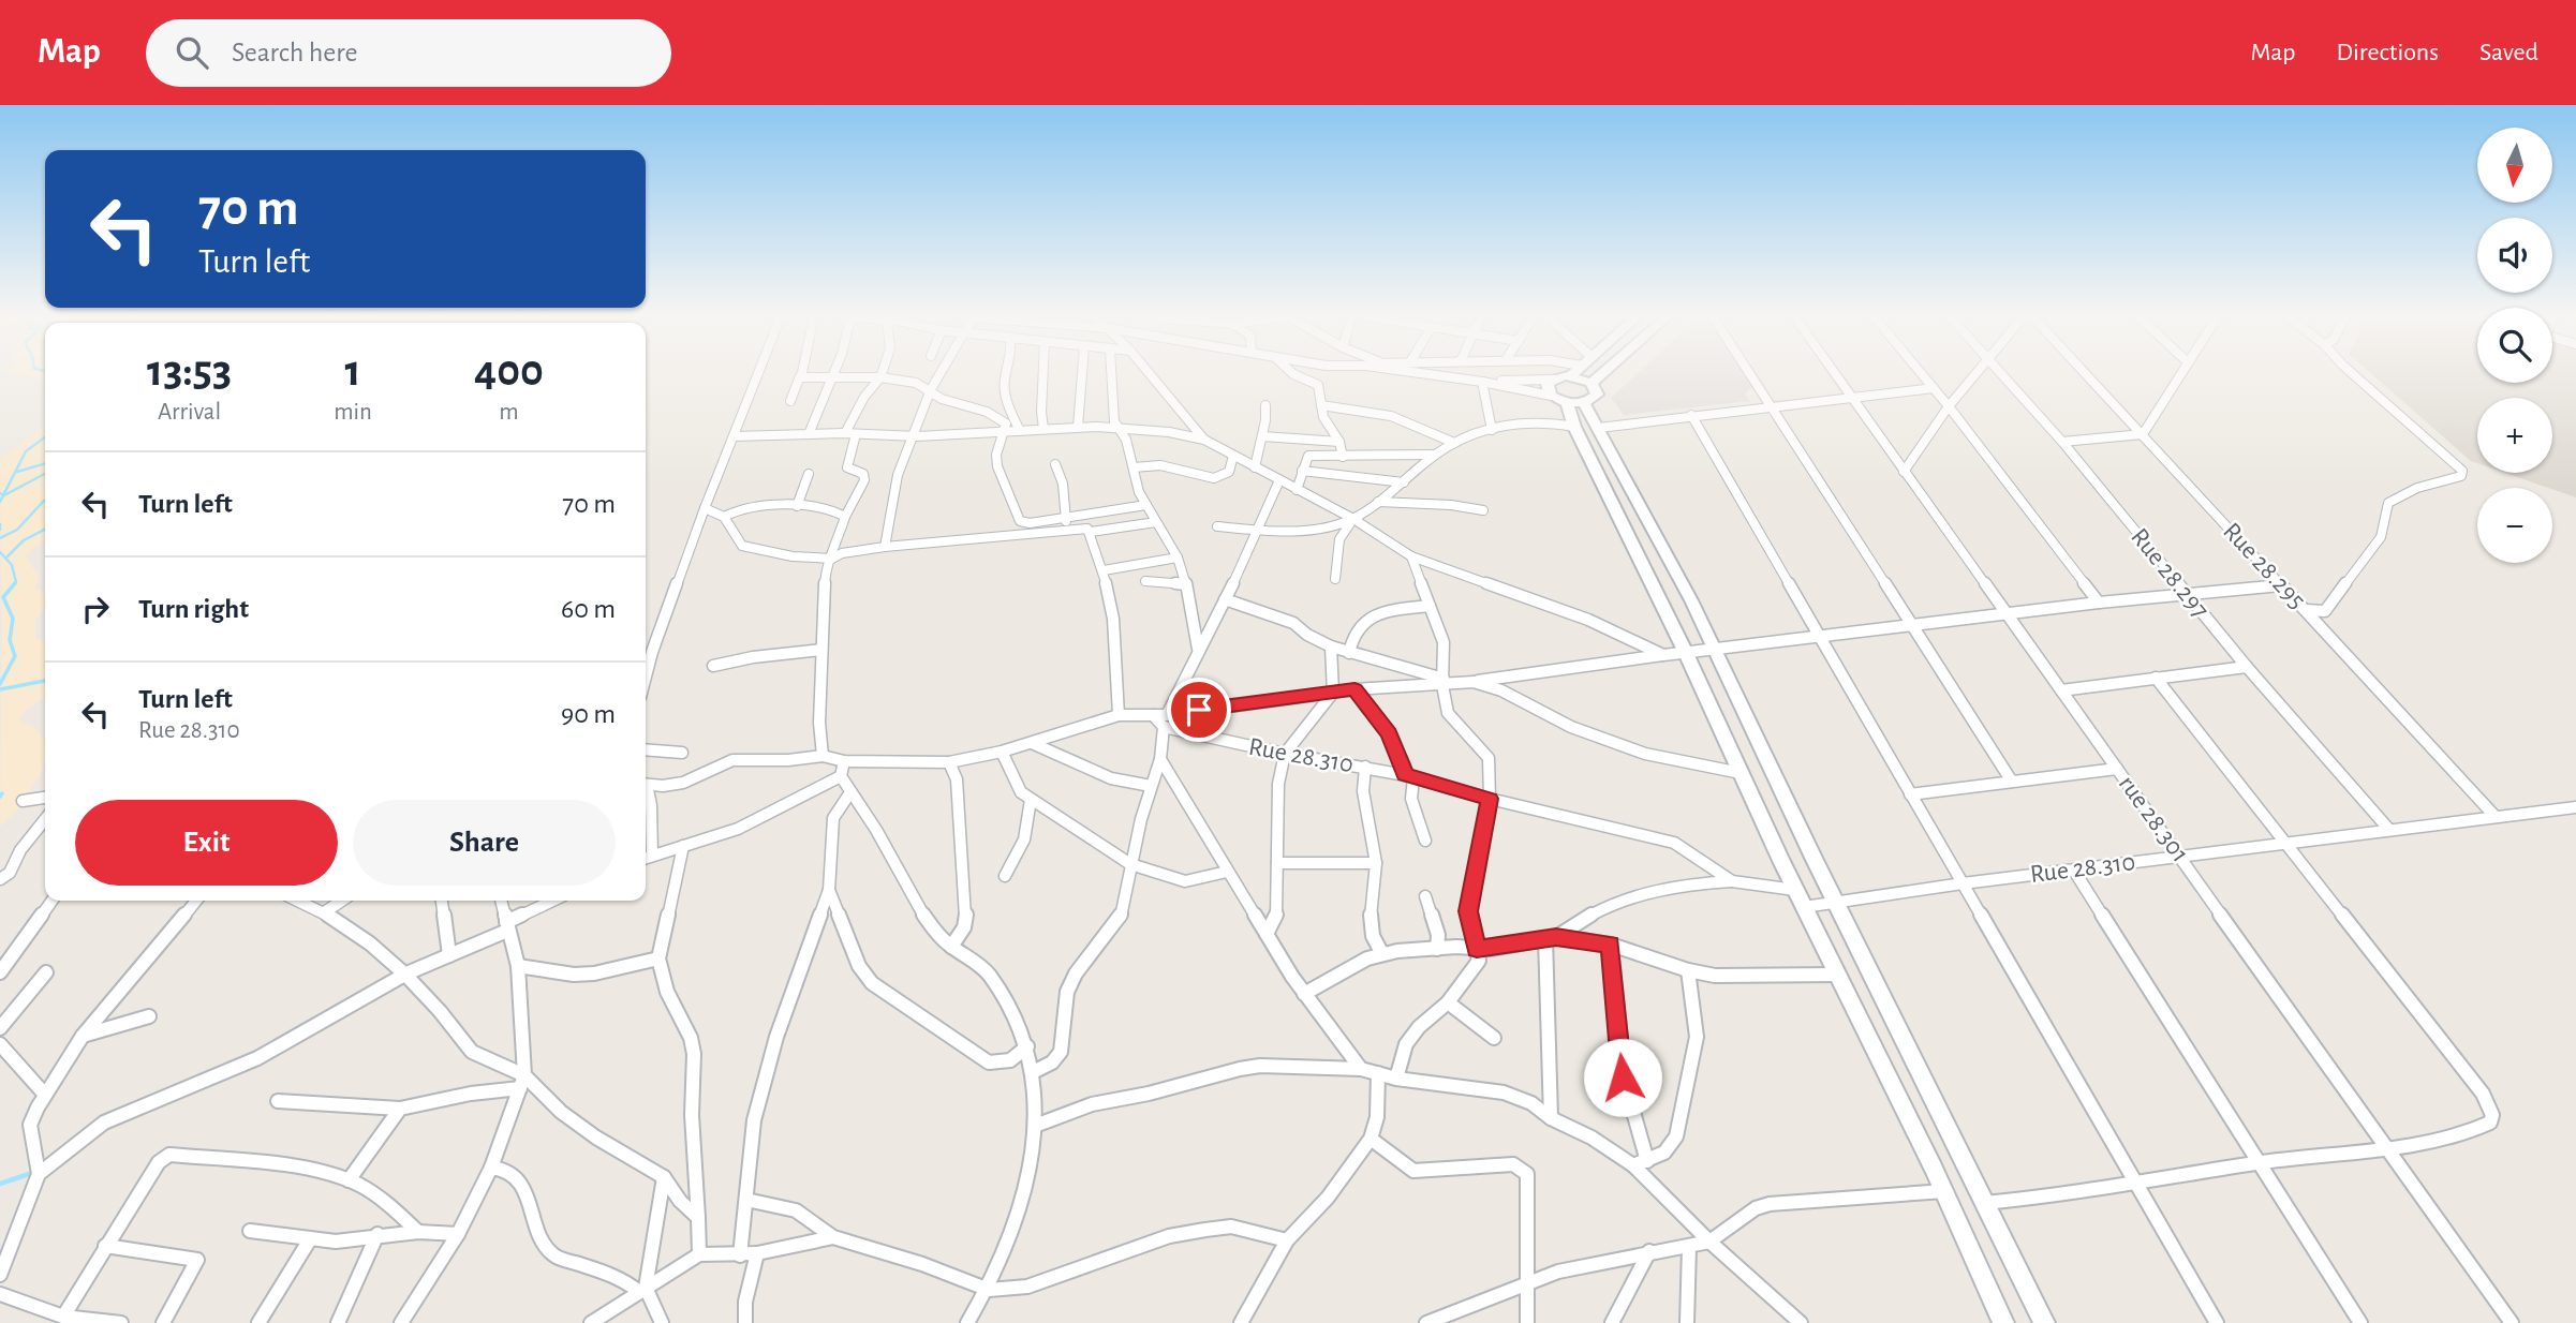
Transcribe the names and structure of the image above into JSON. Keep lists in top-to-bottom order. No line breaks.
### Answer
{"streets":{"street":["Rue 28.295","Rue 28.297","Rue 28.310","rue 28.301"]},"crossings":[["Rue 28.295","Rue 28.310"],["Rue 28.297","Rue 28.310"],["Rue 28.310","rue 28.301"]],"north":"bottom","page":{"header":"Map","search":"Search here","nav":["Map","Directions","Saved"],"map_buttons":["+","−"],"turn":["70 m","Turn left"],"eta":["13:53","Arrival","1","min","400","m"],"list":[{"name":"Turn left","value":"70 m"},{"name":"Turn right","value":"60 m"},{"name":"Turn left","note":"Rue 28.310","value":"90 m"}],"buttons":["Exit","Share"]}}
